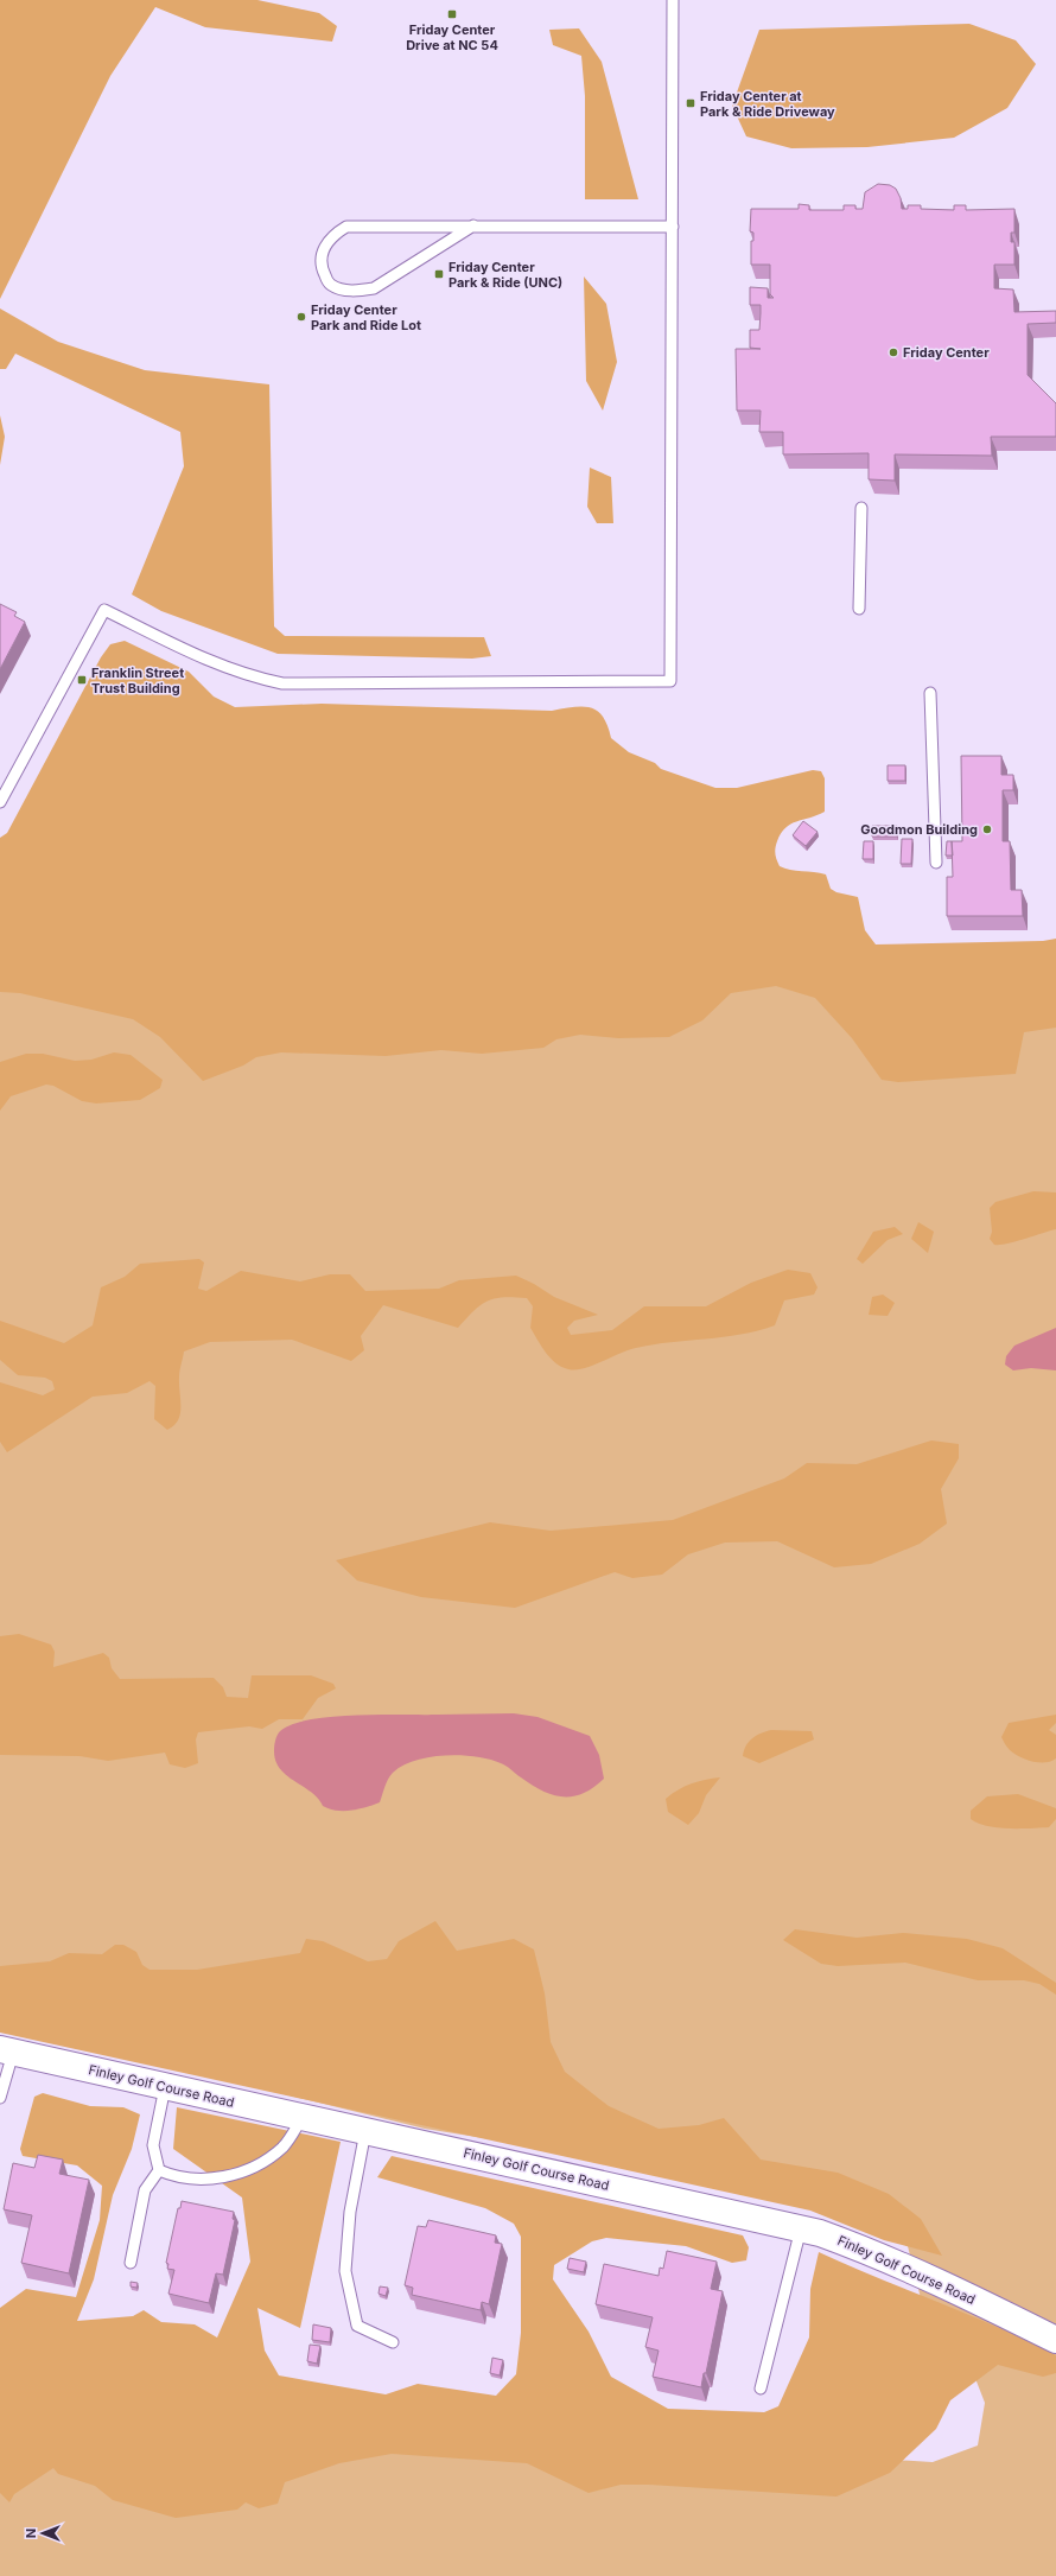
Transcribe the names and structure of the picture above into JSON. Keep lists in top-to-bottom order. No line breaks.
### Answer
{"streets":{"street":["Finley Golf Course Road"]},"places":{"transit":["Friday Center Drive at NC 54","Friday Center at Park & Ride Driveway","Friday Center Park & Ride (UNC)","Franklin Street Trust Building"],"other":["Friday Center Park and Ride Lot","Friday Center","Goodmon Building"]},"north":"left"}
